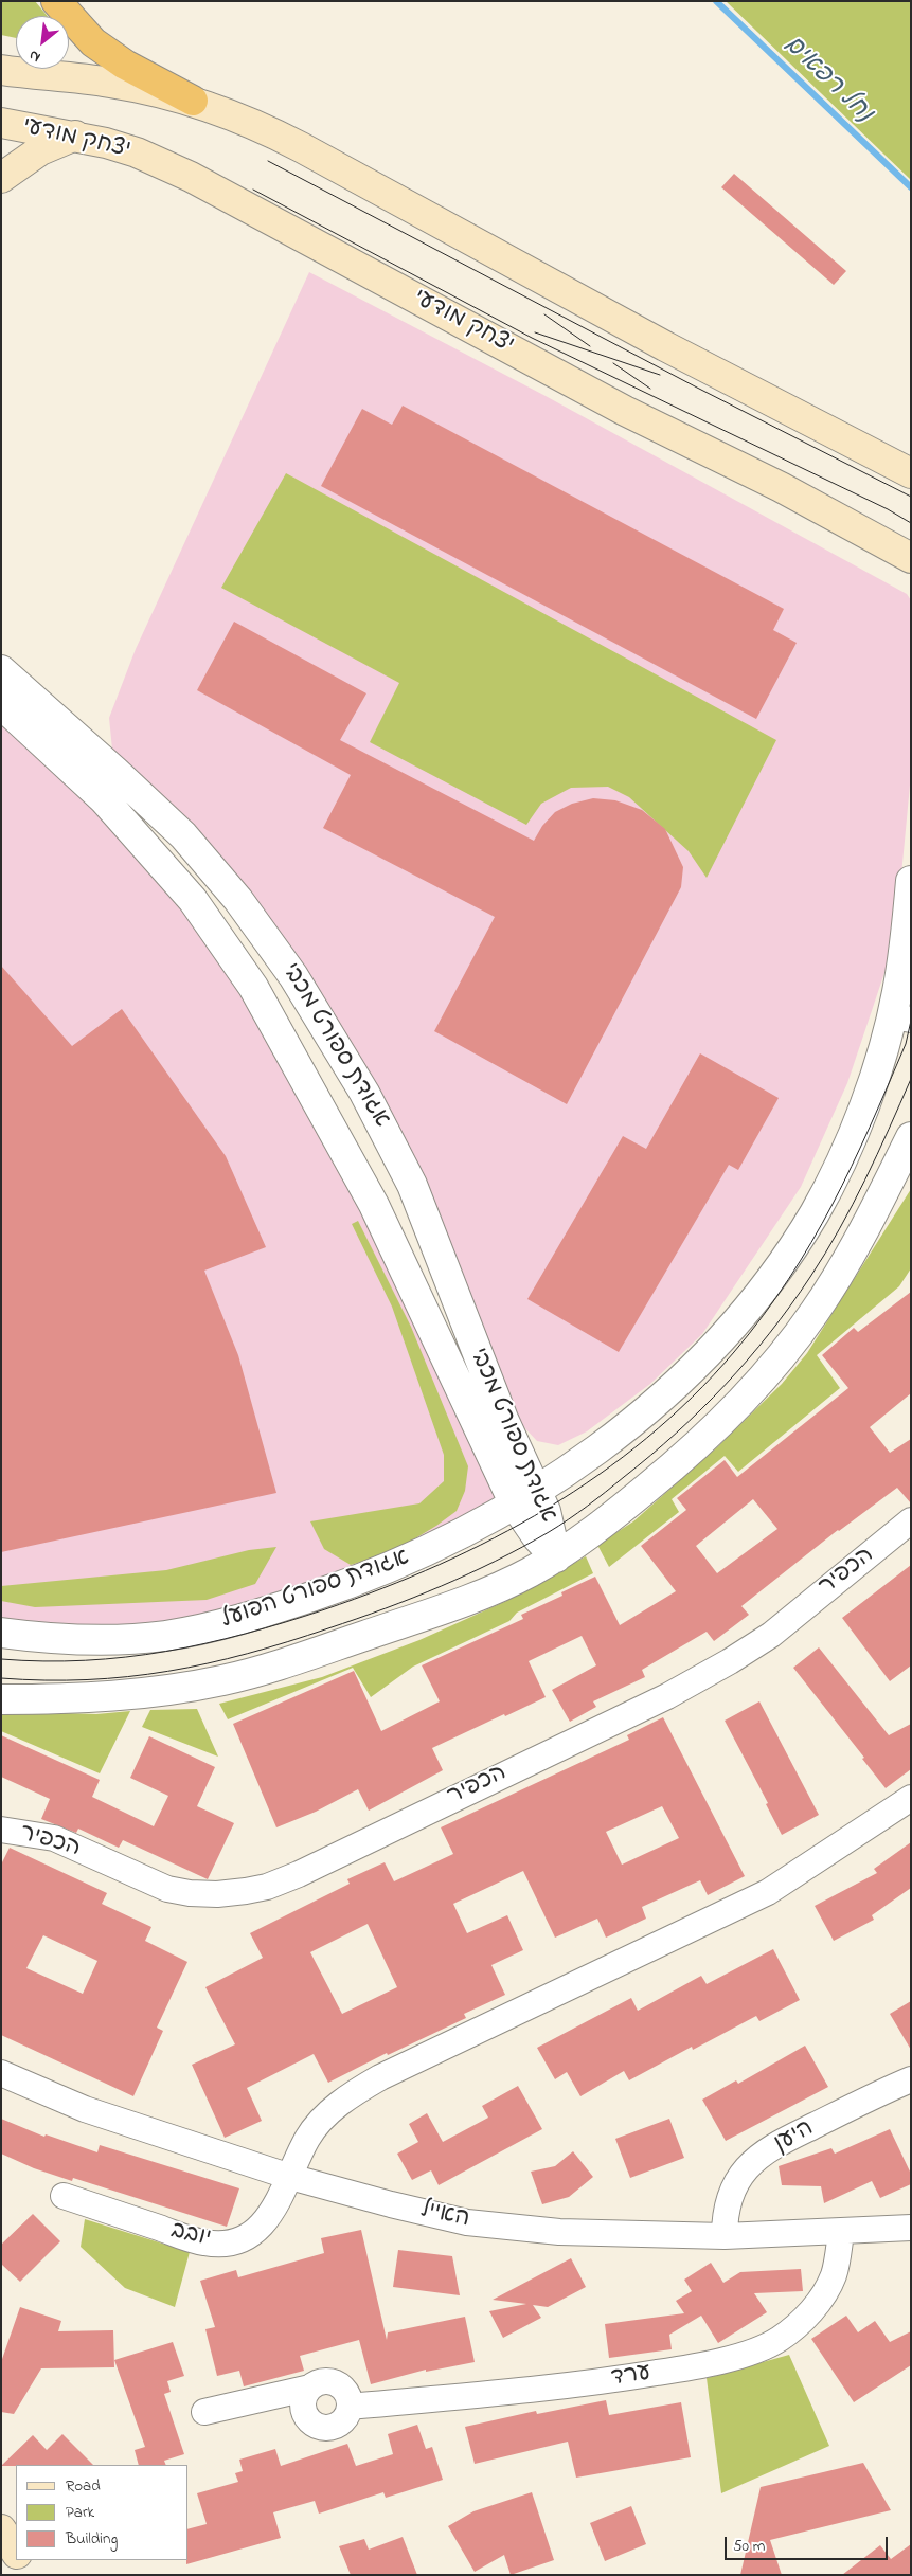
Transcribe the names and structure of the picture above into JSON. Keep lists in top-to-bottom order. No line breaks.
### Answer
{"streets":{"main road":["יצחק מודעי"],"street":["אגודת ספורט מכבי","הכפיר","אגודת ספורט הפועל","היען","האייל","יובב","ערד"]},"crossings":[["אגודת ספורט מכבי","אגודת ספורט הפועל"],["היען","האייל"],["האייל","יובב"],["האייל","ערד"]],"water":["נחל רפאים"],"legend":["Road","Park","Building"],"scale_bar":"50 m","north":"bottom left"}
